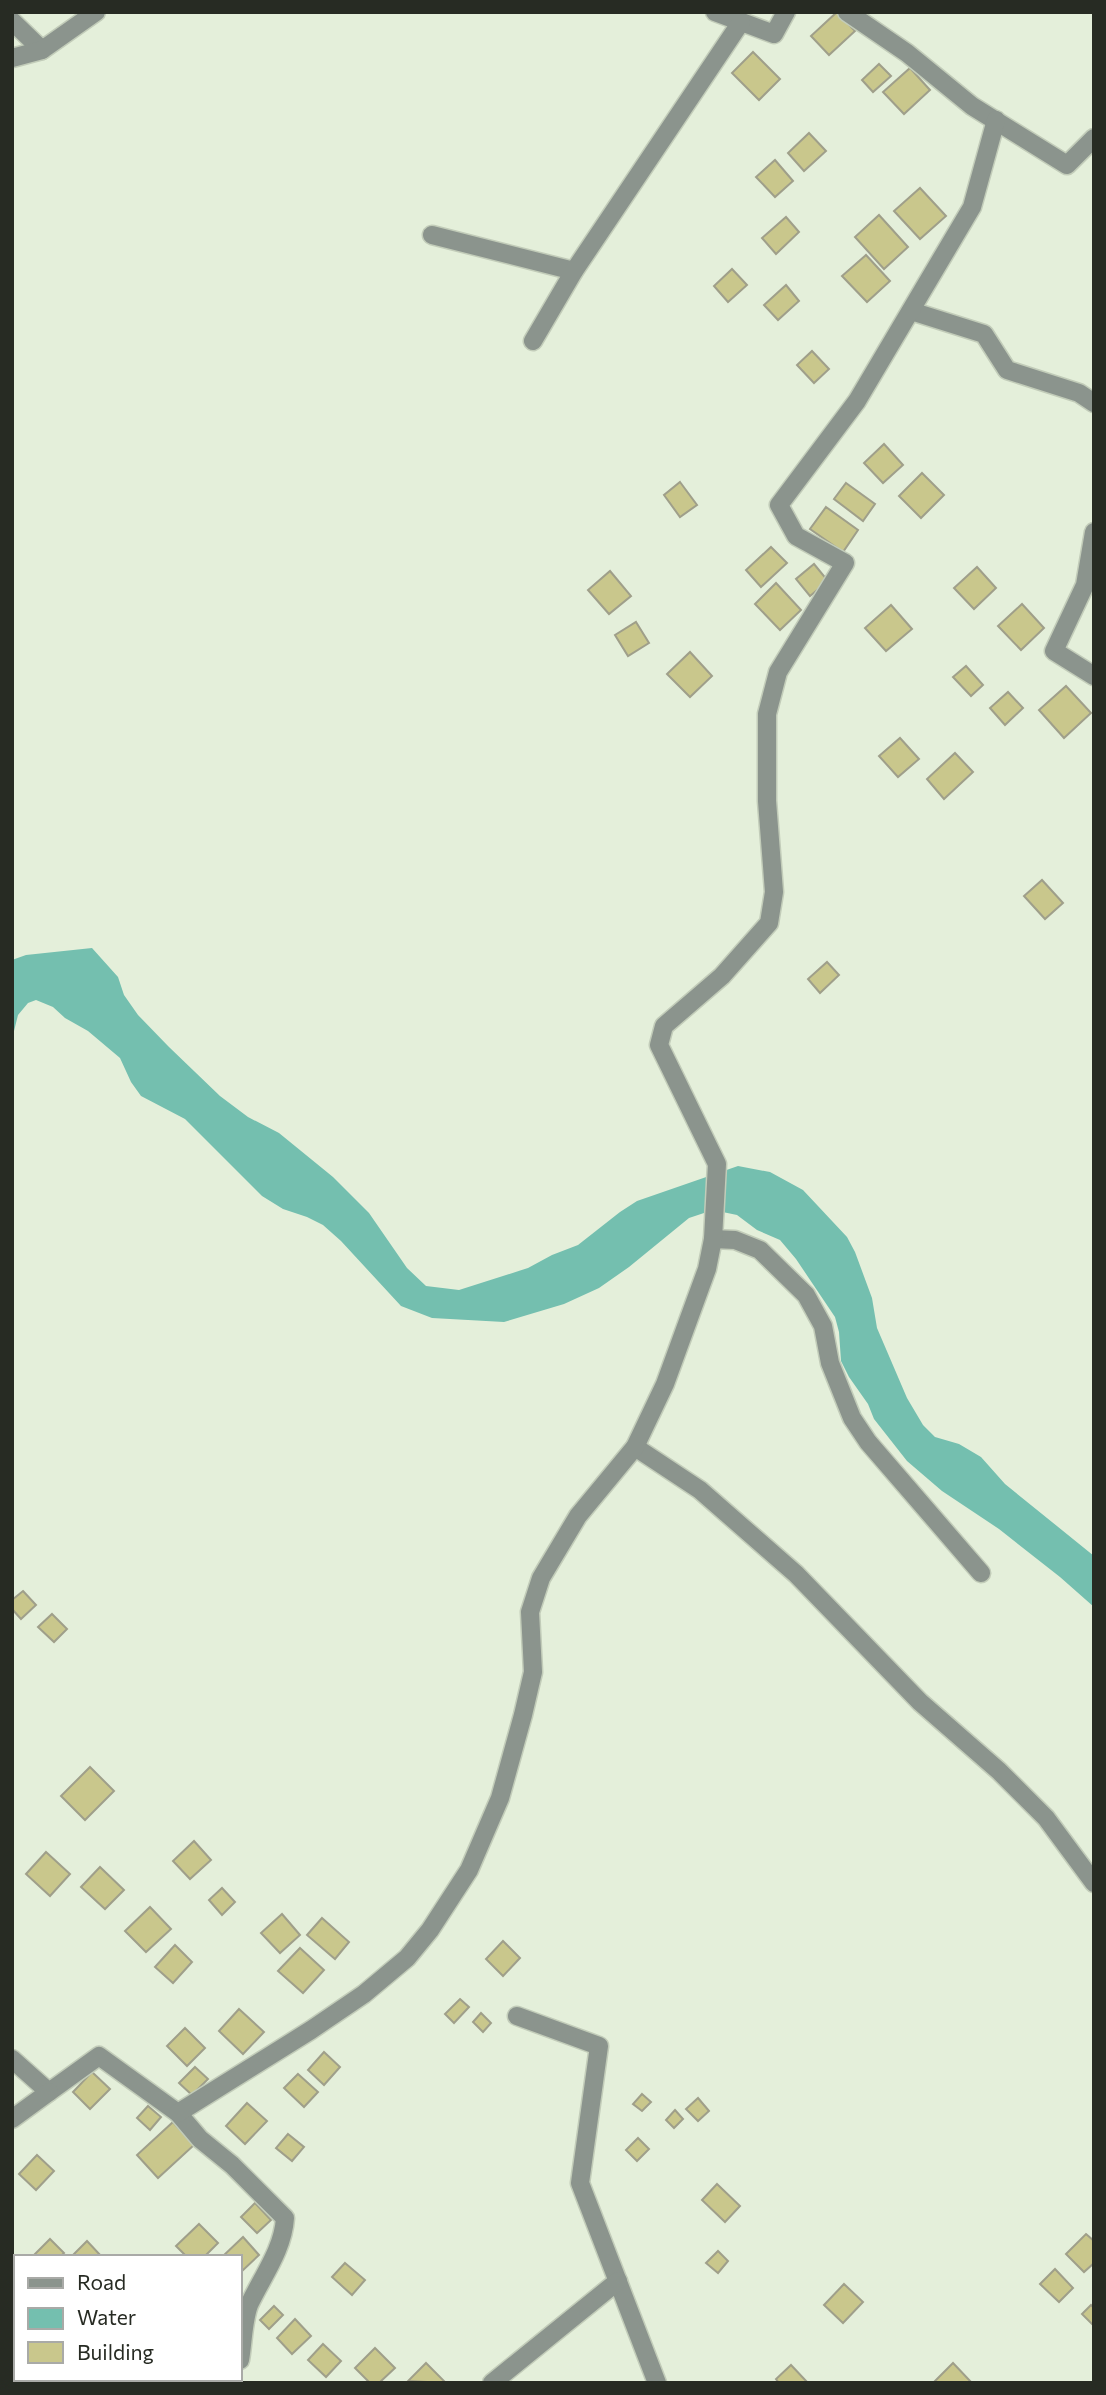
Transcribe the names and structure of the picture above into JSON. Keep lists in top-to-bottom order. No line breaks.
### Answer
{"legend":["Road","Water","Building"]}
